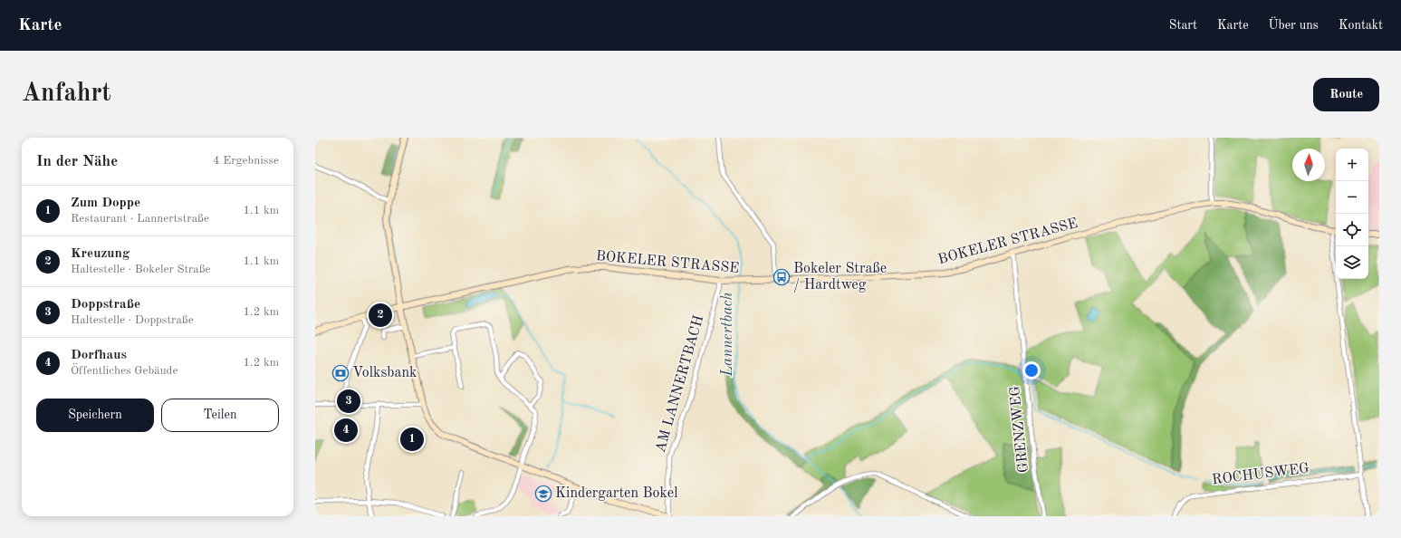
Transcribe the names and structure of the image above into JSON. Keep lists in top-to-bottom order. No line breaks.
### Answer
{"streets":{"main road":["BOKELER STRASSE"],"street":["AM LANNERTBACH","GRENZWEG","ROCHUSWEG"]},"crossings":[["BOKELER STRASSE","AM LANNERTBACH"],["BOKELER STRASSE","GRENZWEG"]],"water":["Lannertbach"],"places":{"bus stop":["Bokeler Straße / Hardtweg"],"bank":["Volksbank"],"school or university":["Kindergarten Bokel"]},"north":"top","page":{"header":"Karte","nav":["Start","Karte","Über uns","Kontakt"],"buttons":["Route",["Speichern","Teilen"]],"title":"Anfahrt","heading":["In der Nähe","4 Ergebnisse"],"map_buttons":["+","−"],"list":[{"mark":"1","name":"Zum Doppe","note":"Restaurant · Lannertstraße","value":"1.1 km"},{"mark":"2","name":"Kreuzung","note":"Haltestelle · Bokeler Straße","value":"1.1 km"},{"mark":"3","name":"Doppstraße","note":"Haltestelle · Doppstraße","value":"1.2 km"},{"mark":"4","name":"Dorfhaus","note":"Öffentliches Gebäude","value":"1.2 km"}],"pins":["2","3","4","1"]}}
